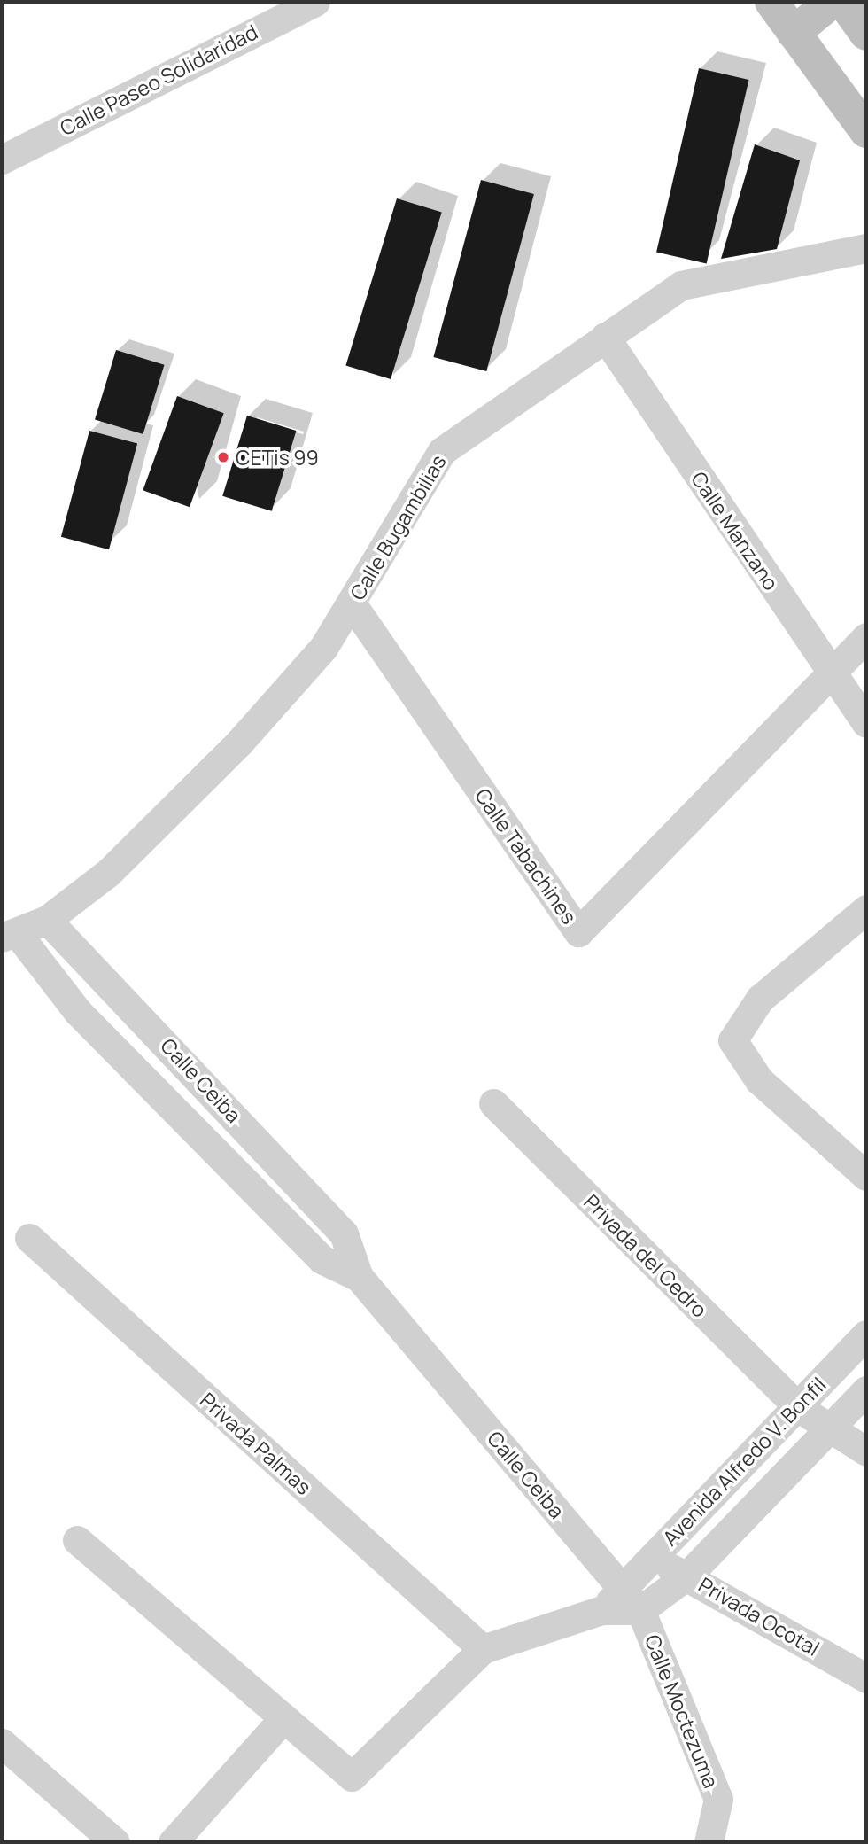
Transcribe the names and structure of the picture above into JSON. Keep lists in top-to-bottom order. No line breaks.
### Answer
{"streets":{"street":["Calle Paseo Solidaridad","Calle Bugambilias","Calle Manzano","Calle Tabachines","Calle Ceiba","Privada del Cedro","Privada Palmas","Avenida Alfredo V. Bonfil","Privada Ocotal","Calle Moctezuma"]},"crossings":[["Calle Bugambilias","Calle Manzano"],["Calle Bugambilias","Calle Tabachines"],["Calle Bugambilias","Calle Ceiba"],["Calle Manzano","Calle Tabachines"],["Calle Ceiba","Avenida Alfredo V. Bonfil"],["Calle Ceiba","Calle Moctezuma"],["Privada del Cedro","Avenida Alfredo V. Bonfil"],["Avenida Alfredo V. Bonfil","Privada Ocotal"],["Avenida Alfredo V. Bonfil","Calle Moctezuma"]],"places":["CETis 99"]}
